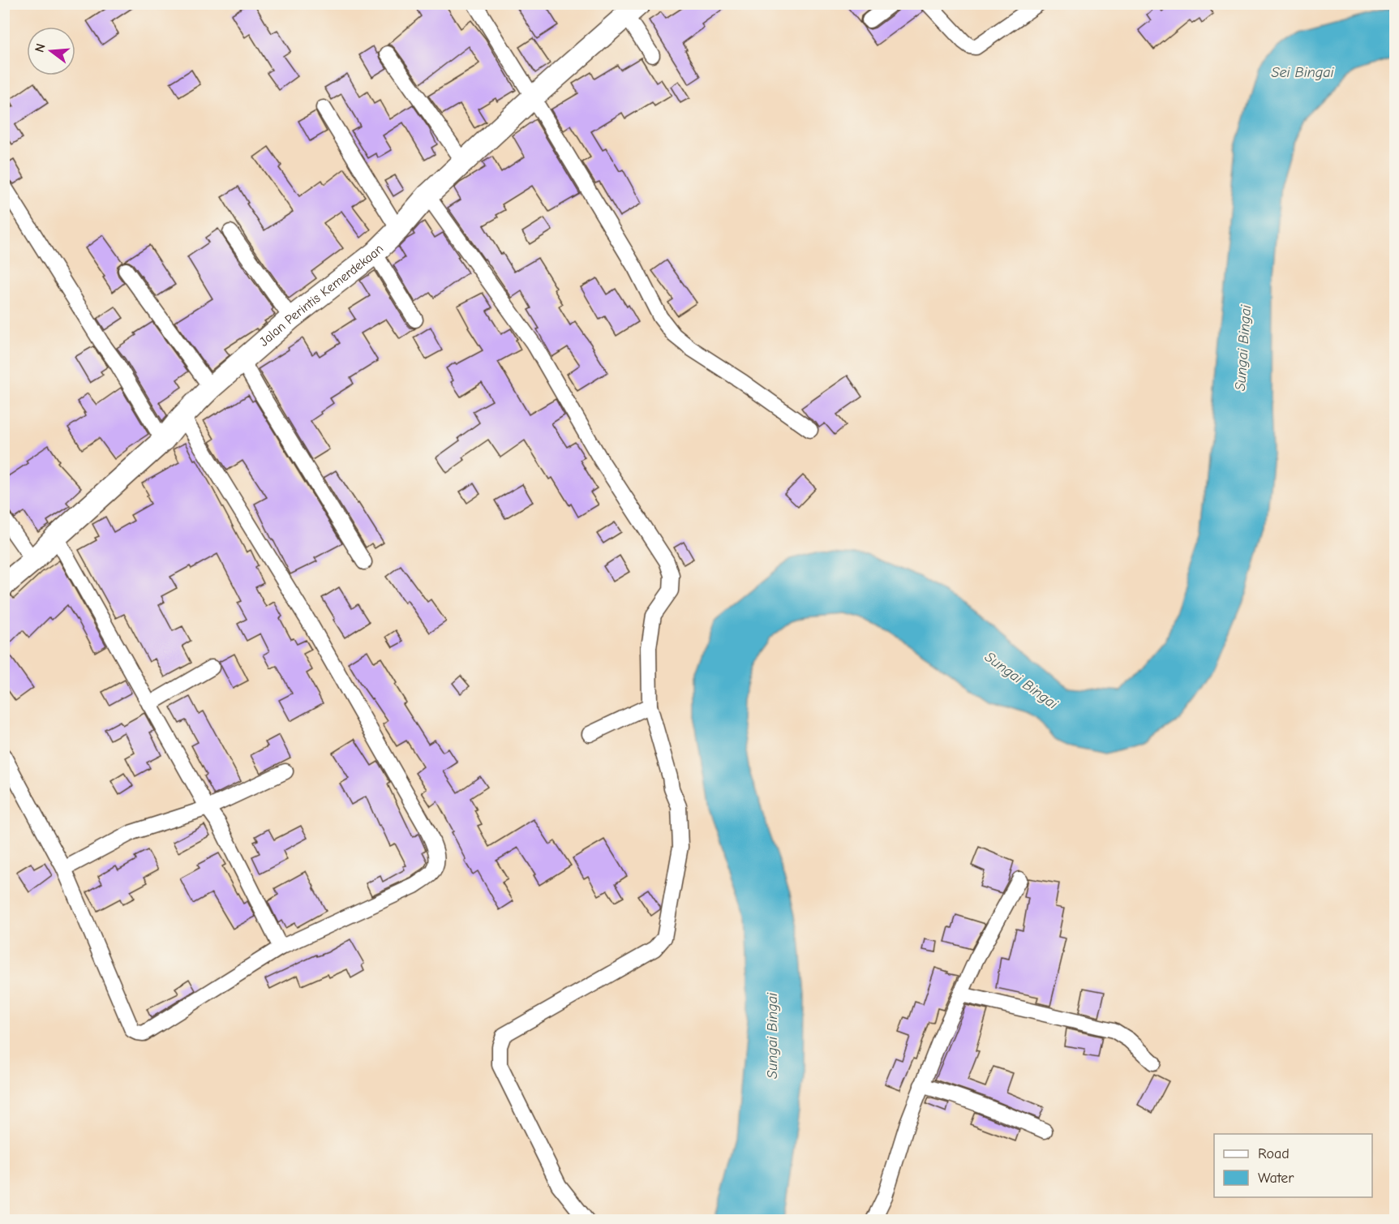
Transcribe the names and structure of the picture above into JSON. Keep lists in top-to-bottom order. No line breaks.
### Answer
{"streets":{"street":["Jalan Perintis Kemerdekaan"]},"water":["Sei Bingai","Sungai Bingai"],"legend":["Road","Water"],"north":"left"}
